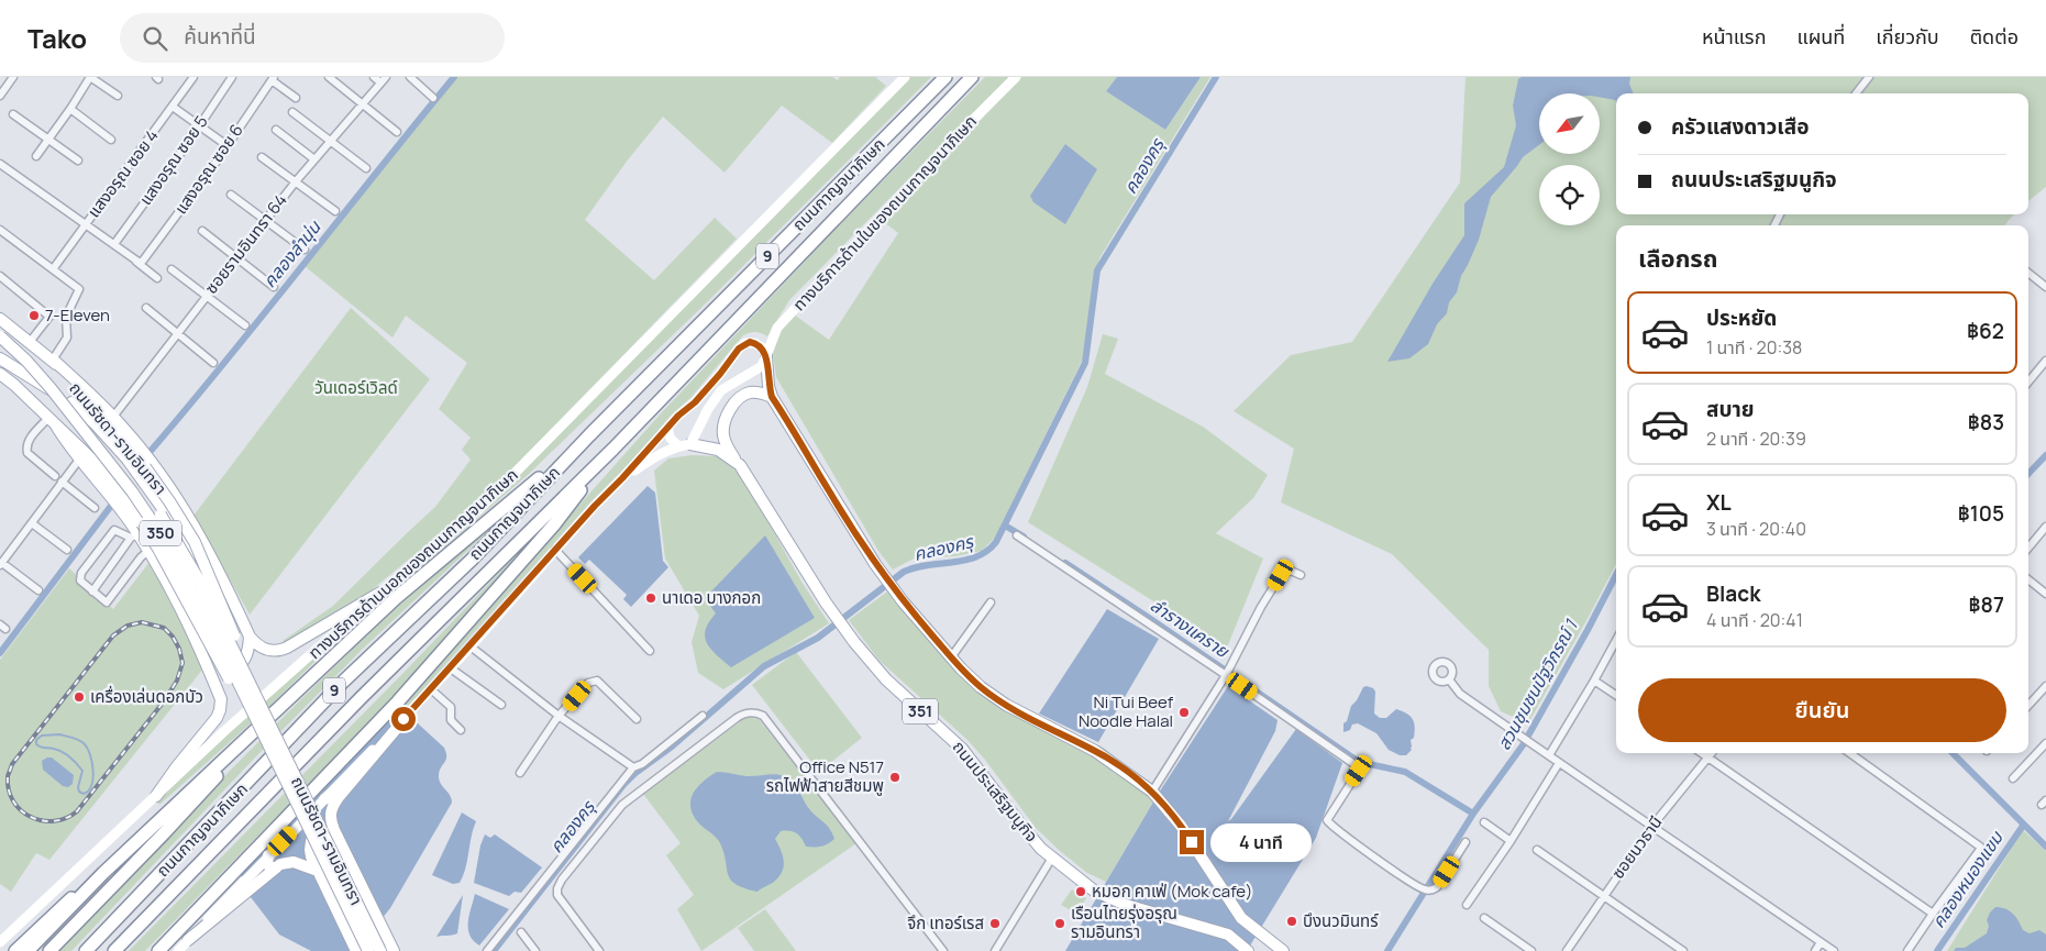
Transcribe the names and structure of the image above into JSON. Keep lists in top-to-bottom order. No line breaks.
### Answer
{"streets":{"highway":["ถนนกาญจนาภิเษก","9"],"main road":["ทางบริการด้านในของถนนกาญจนาภิเษก","ถนนรัชดา-รามอินทรา","350","ทางบริการด้านนอกของถนนกาญจนาภิเษก","351","ถนนประเสริฐมนูกิจ"],"street":["แสงอรุณ ซอย 5","แสงอรุณ ซอย 6","แสงอรุณ ซอย 4","ซอยรามอินทรา 64","ซอยนวธานี"]},"crossings":[["ทางบริการด้านในของถนนกาญจนาภิเษก","ถนนประเสริฐมนูกิจ"]],"water":["คลองครุ","คลองลำนุ่น","ลำรางแคราย","สวนชุมชนปัฐวิกรณ์ 1","คลองหนองแขม"],"parks":["วันเดอร์เวิลด์"],"places":["7-Eleven","นาเดอ บางกอก","เครื่องเล่นดอกบัว","Ni Tui Beef Noodle Halal","Office N517 รถไฟฟ้าสายสีชมพู","หมอก คาเฟ่ (Mok cafe)","บึงนวมินทร์","จึก เทอร์เรส","เรือนไทยรุ่งอรุณ รามอินทรา"],"north":"bottom left","page":{"header":"Tako","search":"ค้นหาที่นี่","nav":["หน้าแรก","แผนที่","เกี่ยวกับ","ติดต่อ"],"banner":["ครัวแสงดาวเสือ","ถนนประเสริฐมนูกิจ"],"heading":"เลือกรถ","list":[{"name":"ประหยัด","note":"1 นาที · 20:38","value":"฿62"},{"name":"สบาย","note":"2 นาที · 20:39","value":"฿83"},{"name":"XL","note":"3 นาที · 20:40","value":"฿105"},{"name":"Black","note":"4 นาที · 20:41","value":"฿87"}],"buttons":"ยืนยัน","bubble":"4 นาที"}}
